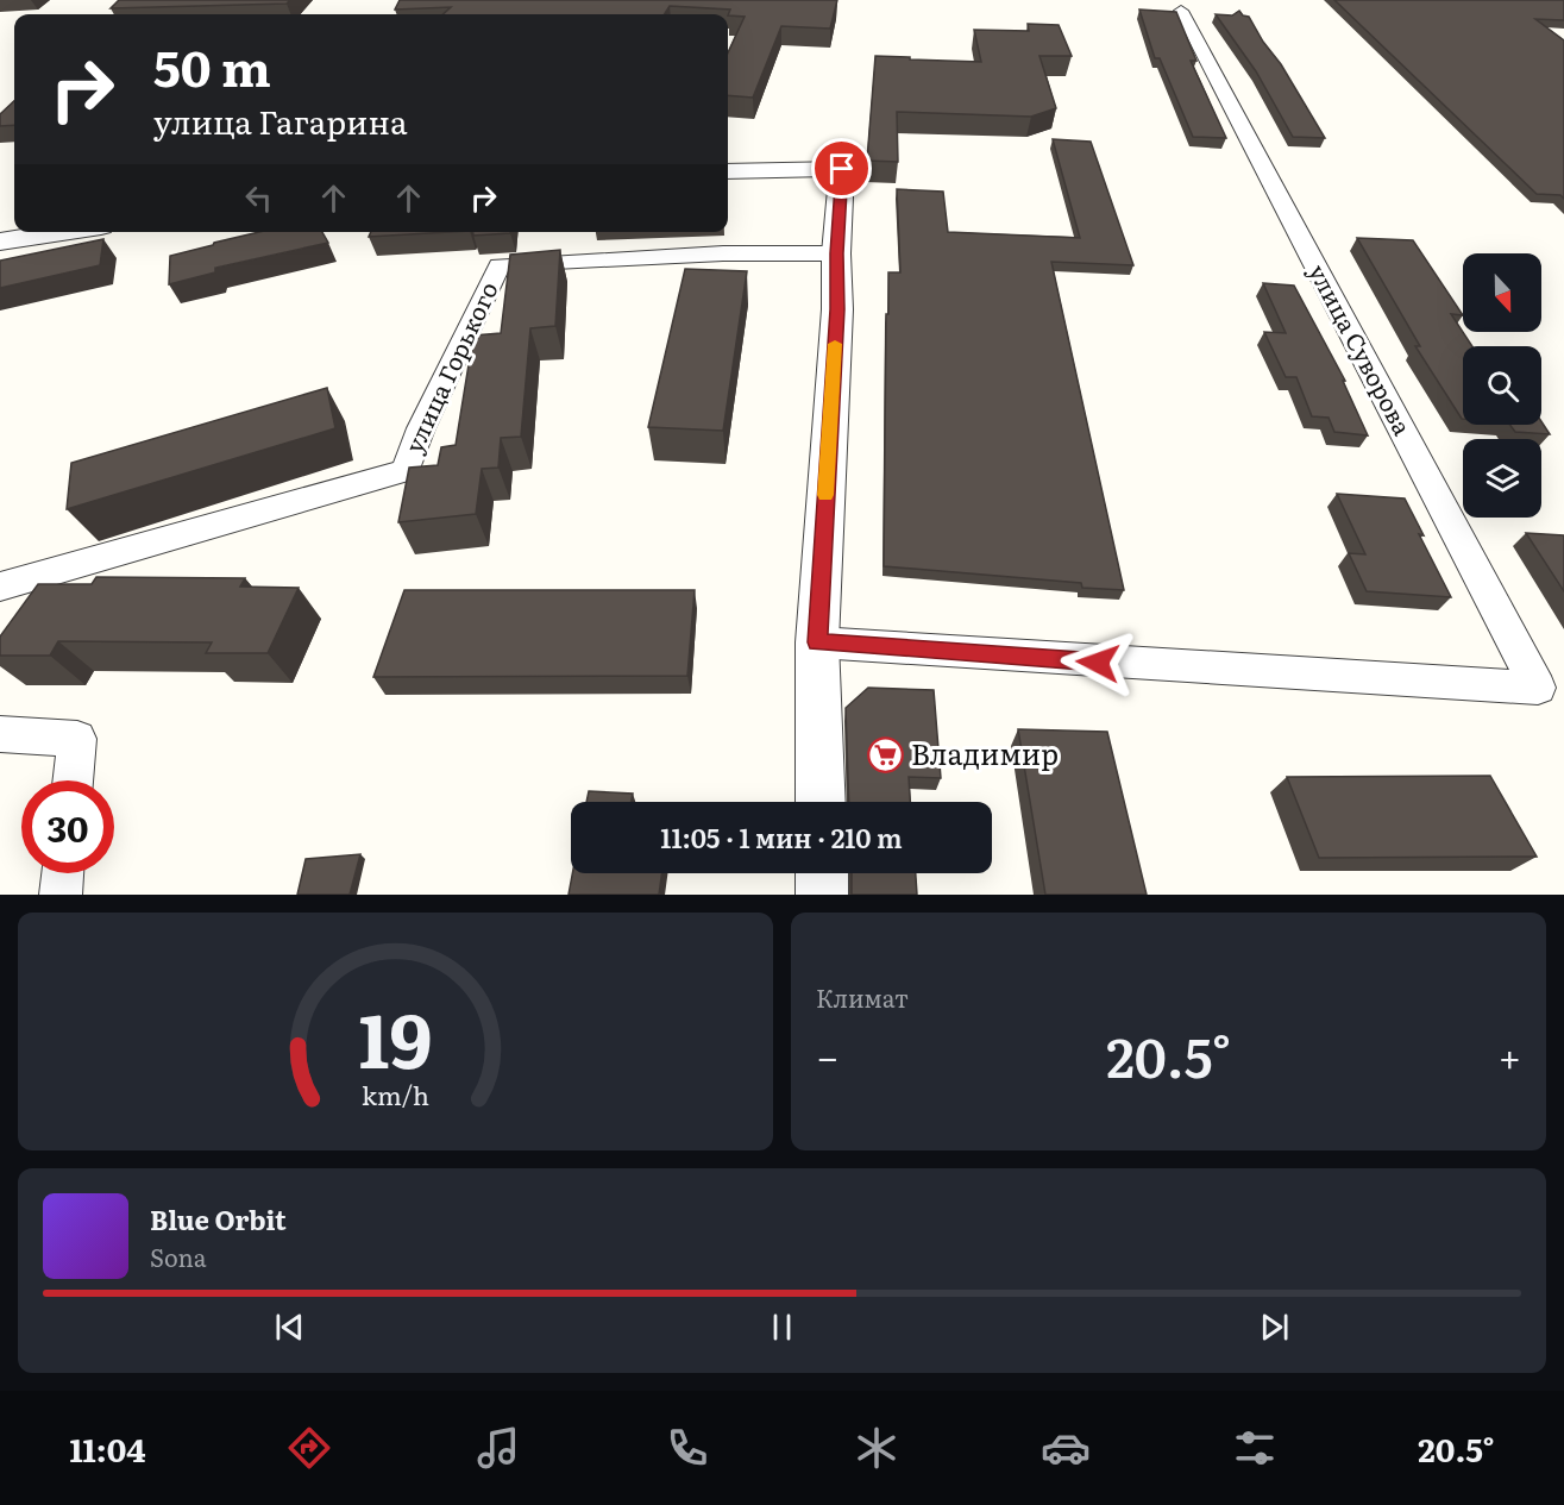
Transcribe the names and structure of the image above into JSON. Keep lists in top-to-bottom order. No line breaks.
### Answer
{"streets":{"street":["улица Суворова","улица Горького"]},"places":{"supermarket":["Владимир"]},"north":"bottom","page":{"turn":["50 m","улица Гагарина"],"limit":"30","trip":"11:05 · 1 мин · 210 m","tile":"Климат","heat":["−","20.5°","+"],"song":["Blue Orbit","Sona"],"tabs":["11:04","20.5°"],"gauge":["19","km/h"]}}
